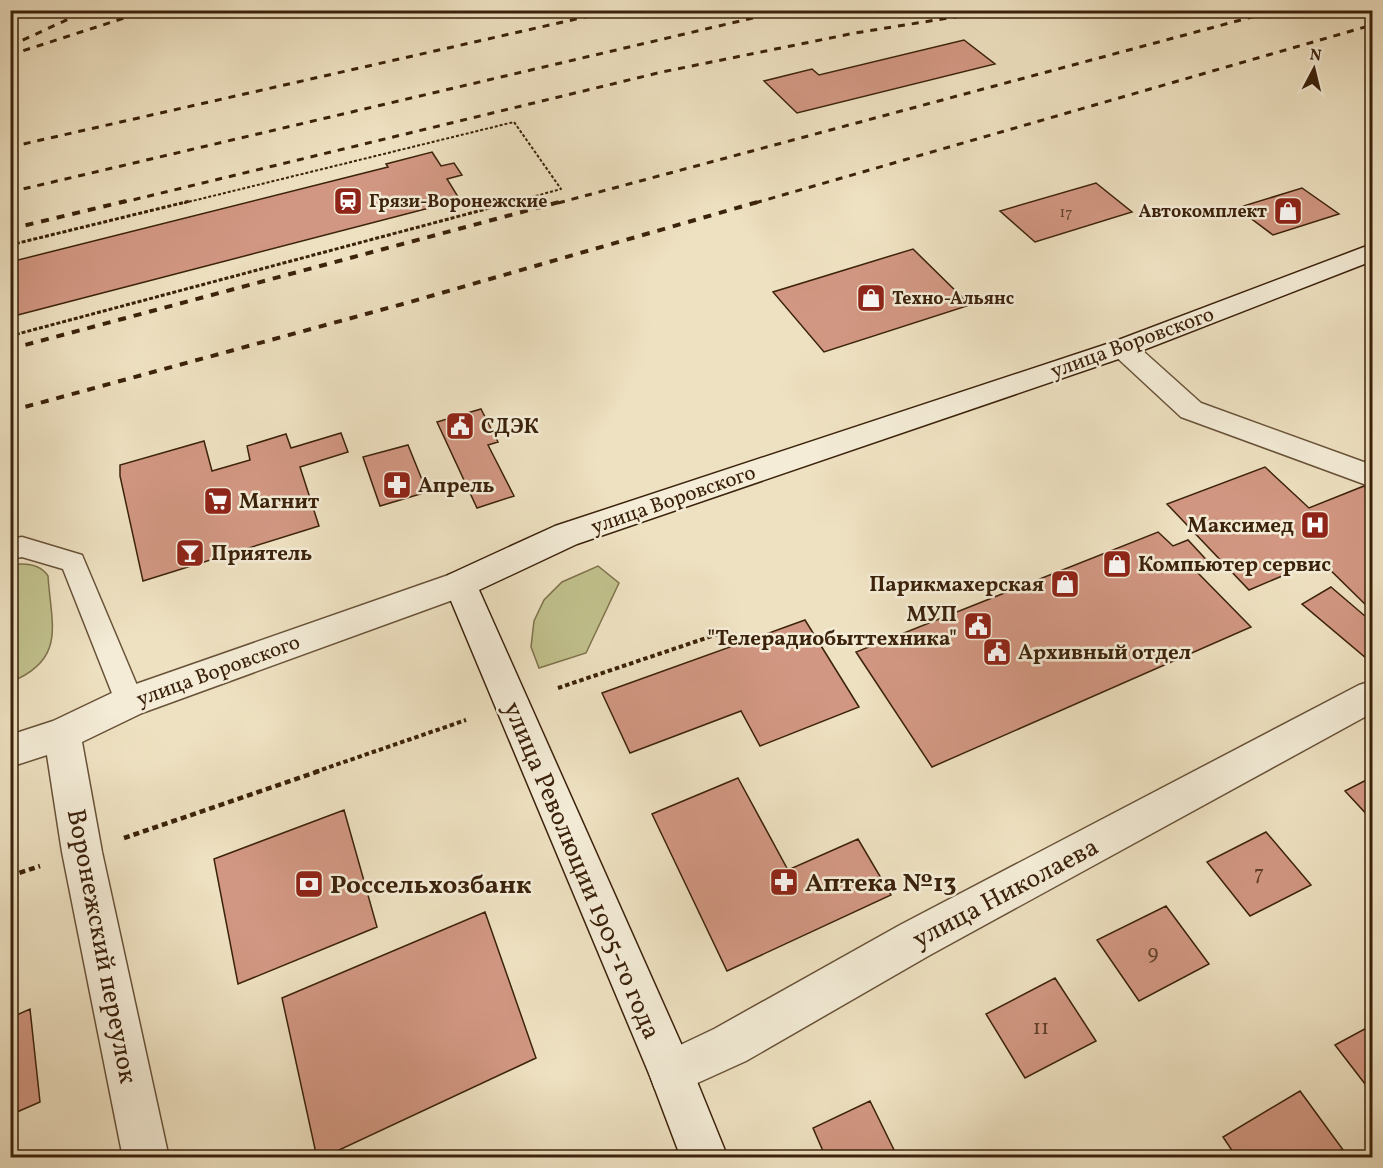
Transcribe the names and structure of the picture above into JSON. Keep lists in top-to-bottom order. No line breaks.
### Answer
{"streets":{"street":["улица Воровского","улица Революции 1905-го года","улица Николаева","Воронежский переулок"]},"crossings":[["улица Воровского","улица Революции 1905-го года"],["улица Воровского","Воронежский переулок"],["улица Революции 1905-го года","улица Николаева"]],"places":{"station":["Грязи-Воронежские"],"shop":["Автокомплект","Техно-Альянс","Компьютер сервис","Парикмахерская"],"public building":["СДЭК","МУП \"Телерадиобыттехника\"","Архивный отдел"],"pharmacy":["Апрель","Аптека №13"],"supermarket":["Магнит"],"hospital":["Максимед"],"bar":["Приятель"],"bank":["Россельхозбанк"]},"house_numbers":["17","7","9","11"],"north":"top"}
